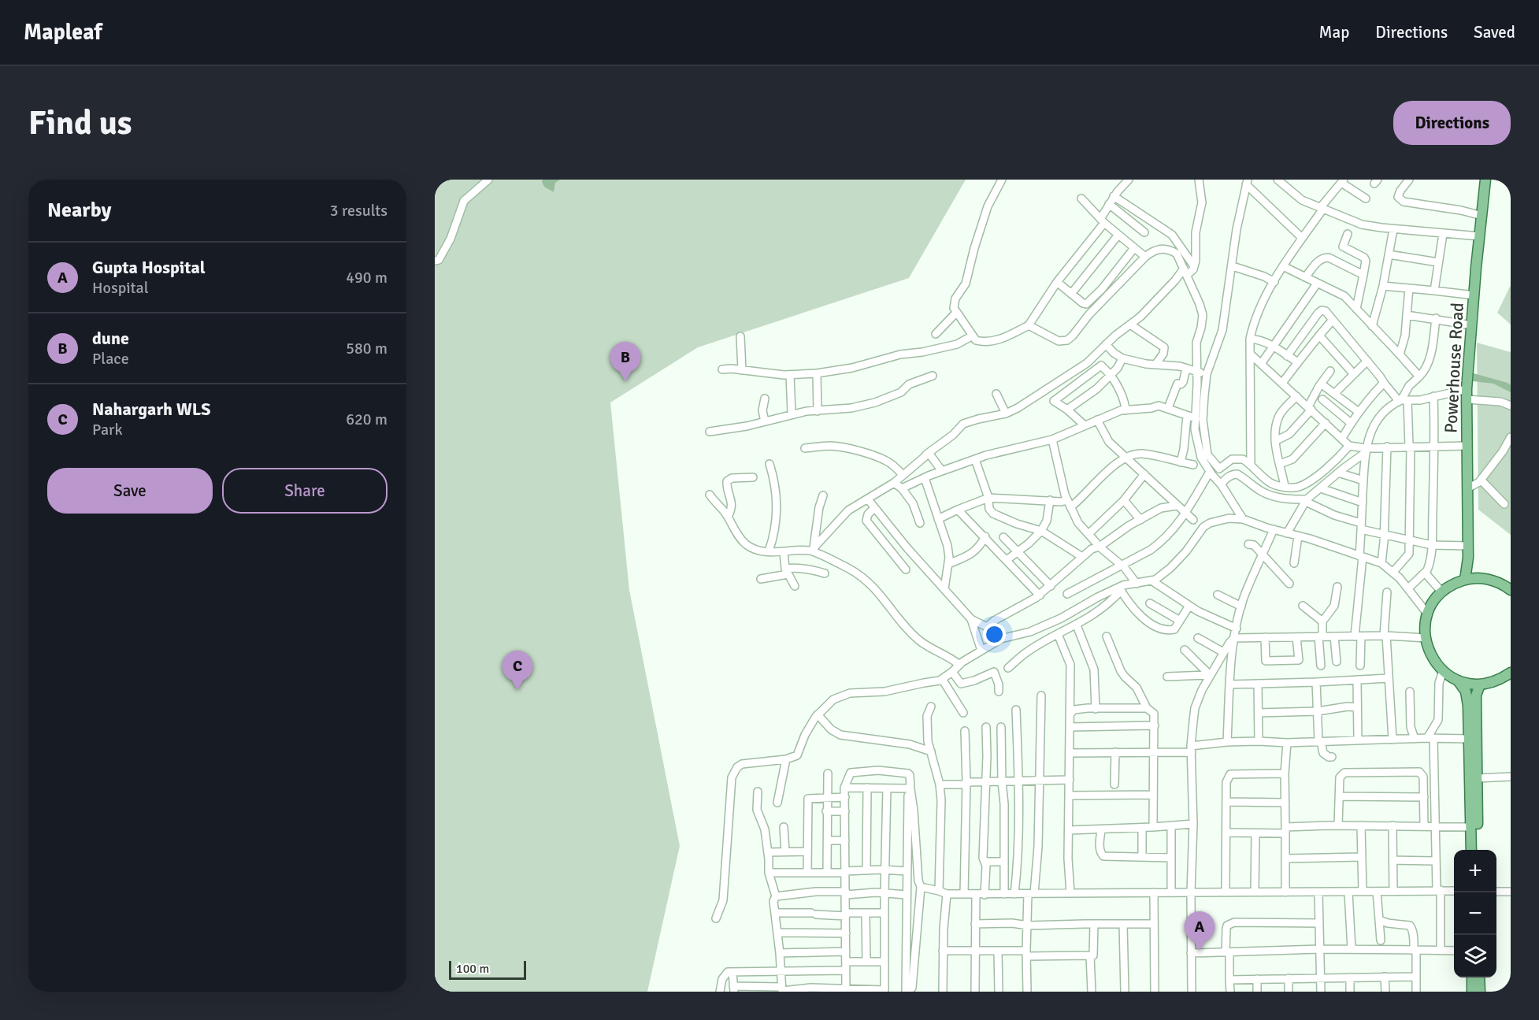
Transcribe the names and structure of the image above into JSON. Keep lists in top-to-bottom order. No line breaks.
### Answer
{"streets":{"main road":["Powerhouse Road"]},"scale_bar":"100 m","page":{"header":"Mapleaf","nav":["Map","Directions","Saved"],"buttons":["Directions",["Save","Share"]],"title":"Find us","heading":["Nearby","3 results"],"list":[{"mark":"A","name":"Gupta Hospital","note":"Hospital","value":"490 m"},{"mark":"B","name":"dune","note":"Place","value":"580 m"},{"mark":"C","name":"Nahargarh WLS","note":"Park","value":"620 m"}],"pins":["B","C","A"],"map_buttons":["+","−"],"scale":"100 m"}}
